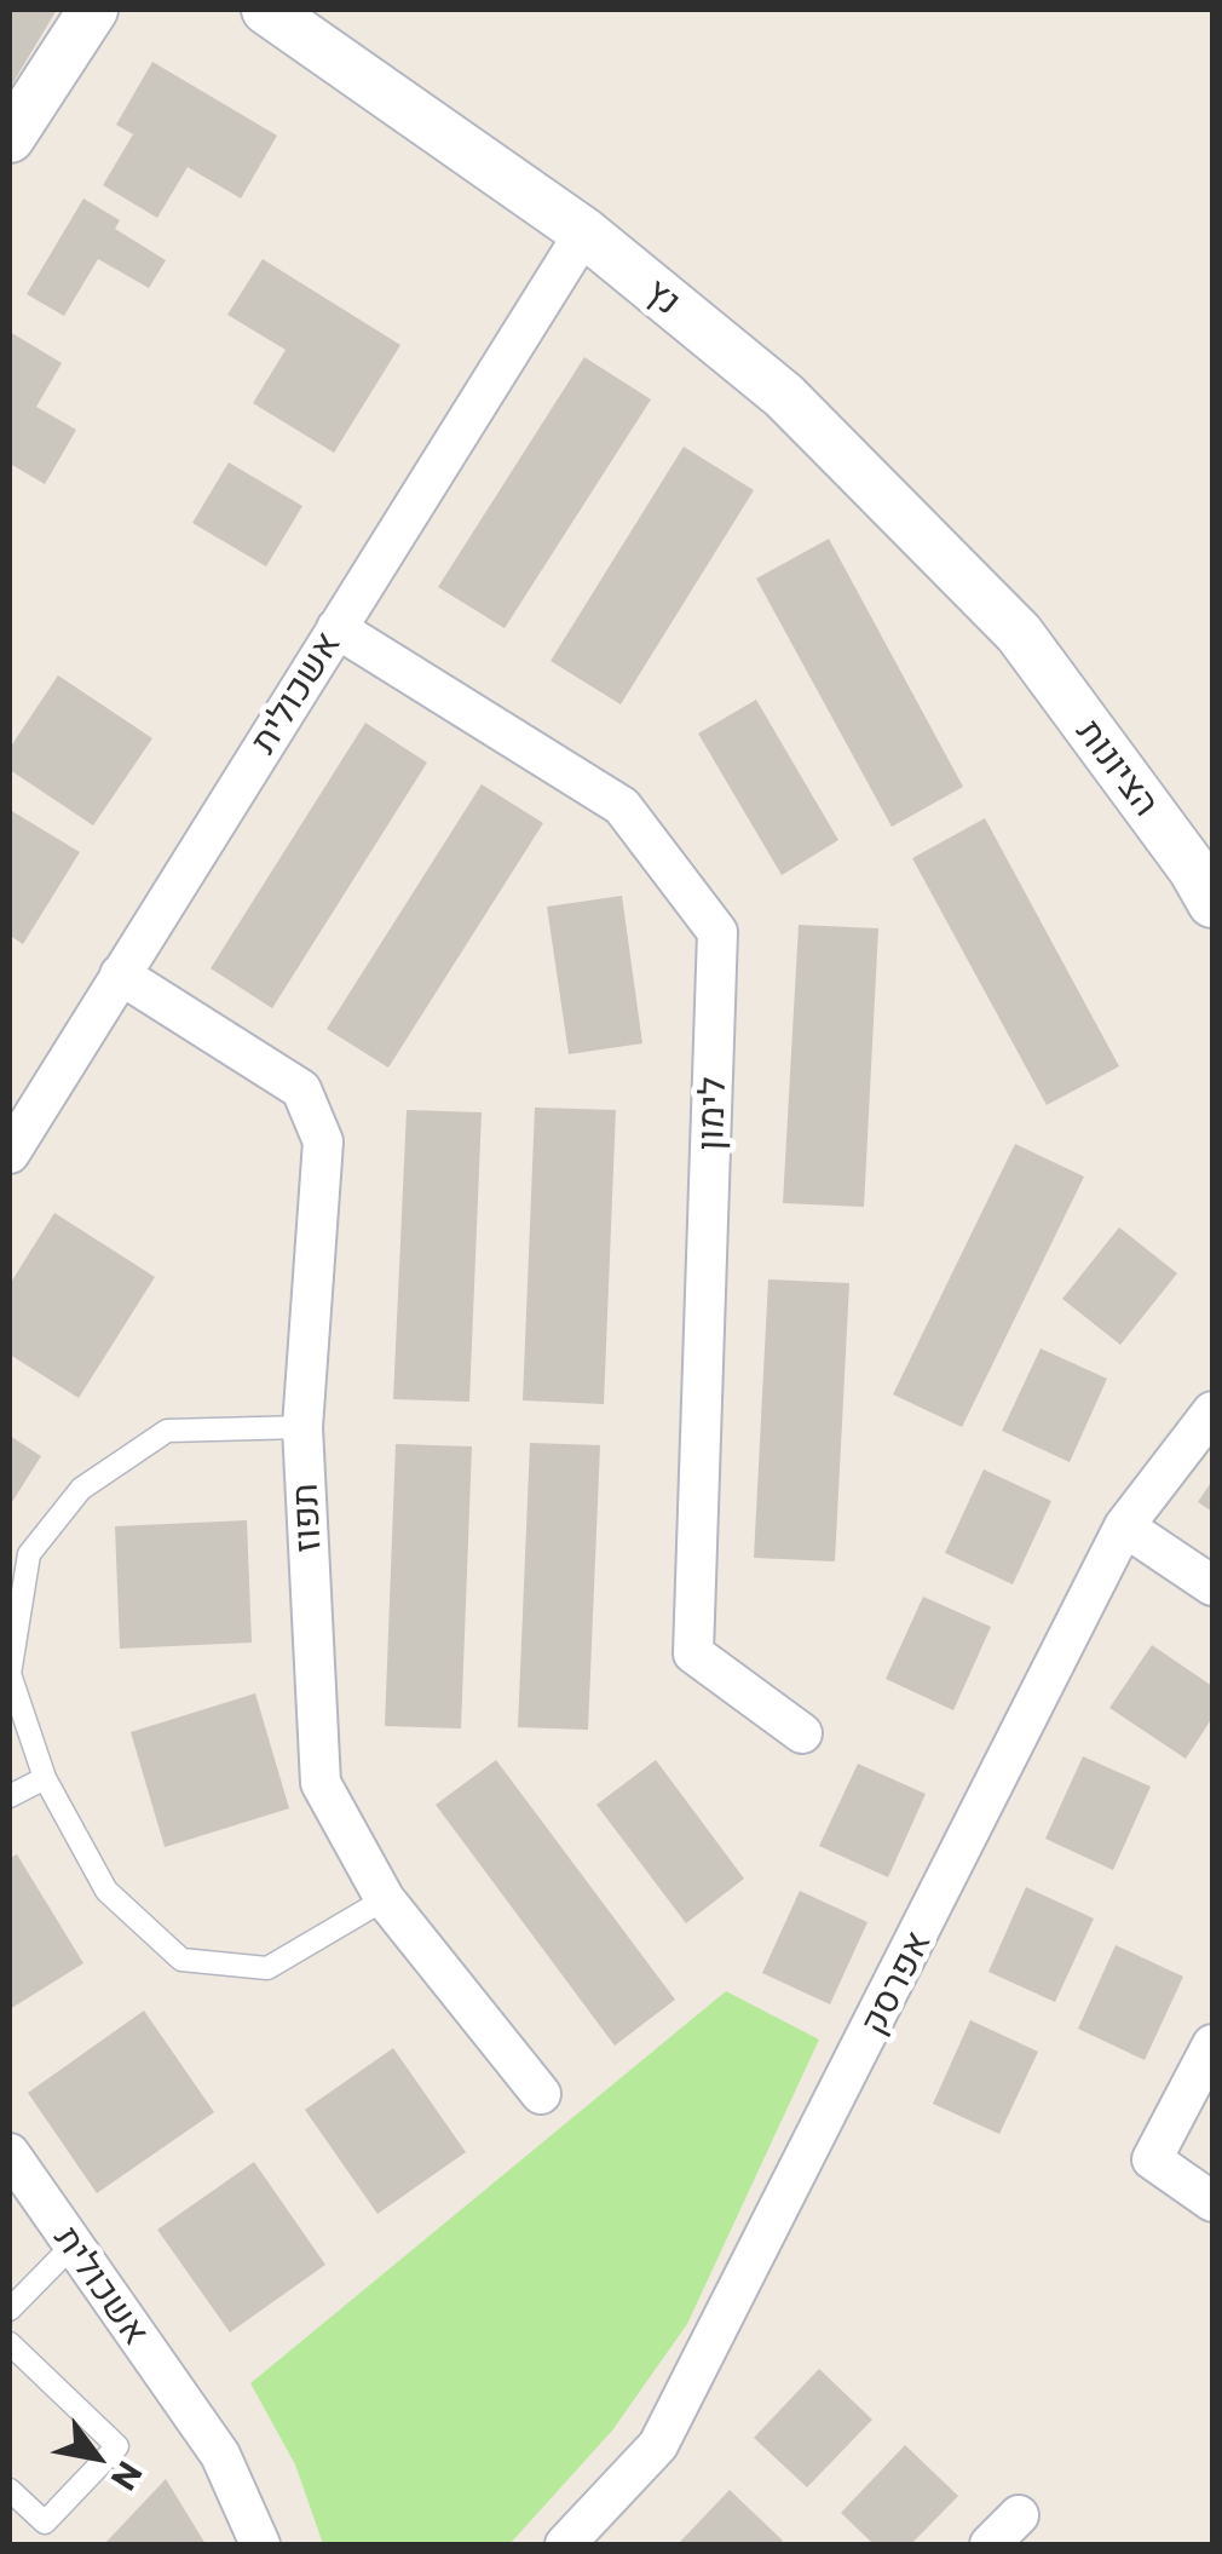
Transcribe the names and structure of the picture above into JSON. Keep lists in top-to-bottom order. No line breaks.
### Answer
{"streets":{"street":["נץ","אשכולית","הציונות","לימון","תפוז","אפרסק"]},"crossings":[["נץ","אשכולית"],["נץ","הציונות"],["אשכולית","לימון"],["אשכולית","תפוז"]],"north":"bottom right"}
